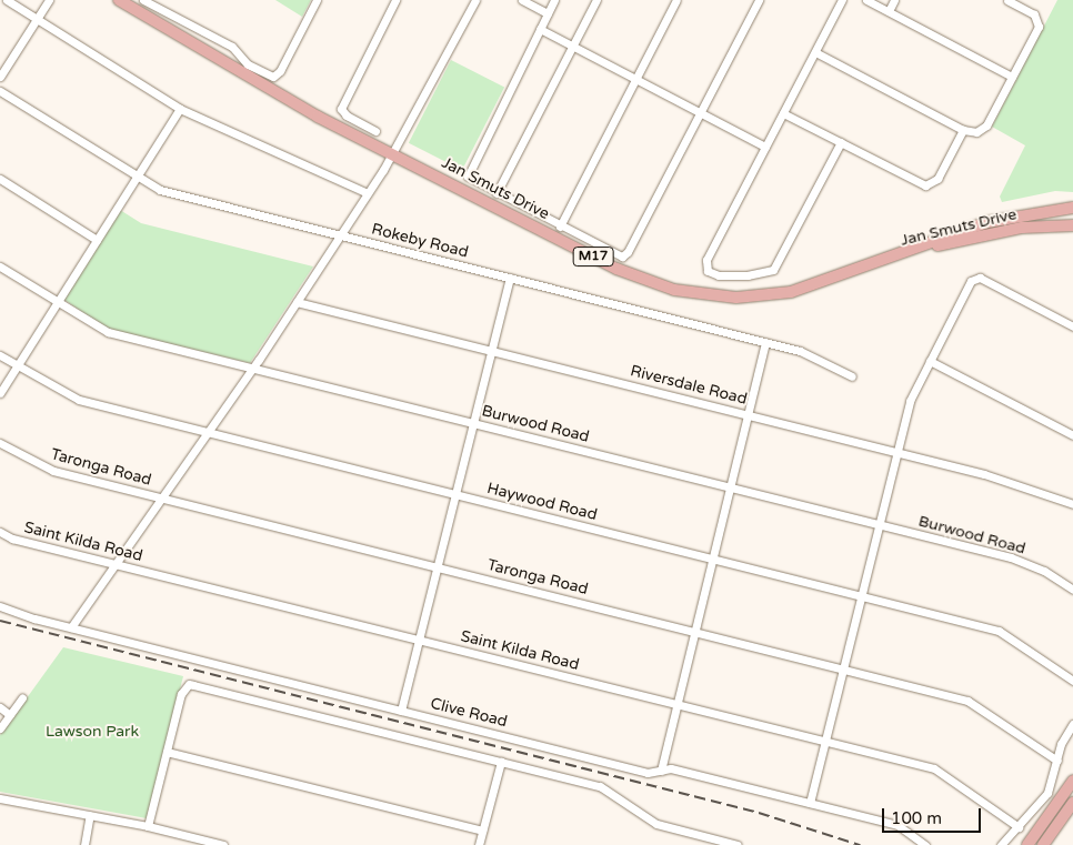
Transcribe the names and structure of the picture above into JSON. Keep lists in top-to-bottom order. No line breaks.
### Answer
{"streets":{"main road":["Jan Smuts Drive","M17"],"street":["Rokeby Road","Riversdale Road","Burwood Road","Taronga Road","Haywood Road","Saint Kilda Road","Clive Road"]},"parks":["Lawson Park"],"scale_bar":"100 m"}
